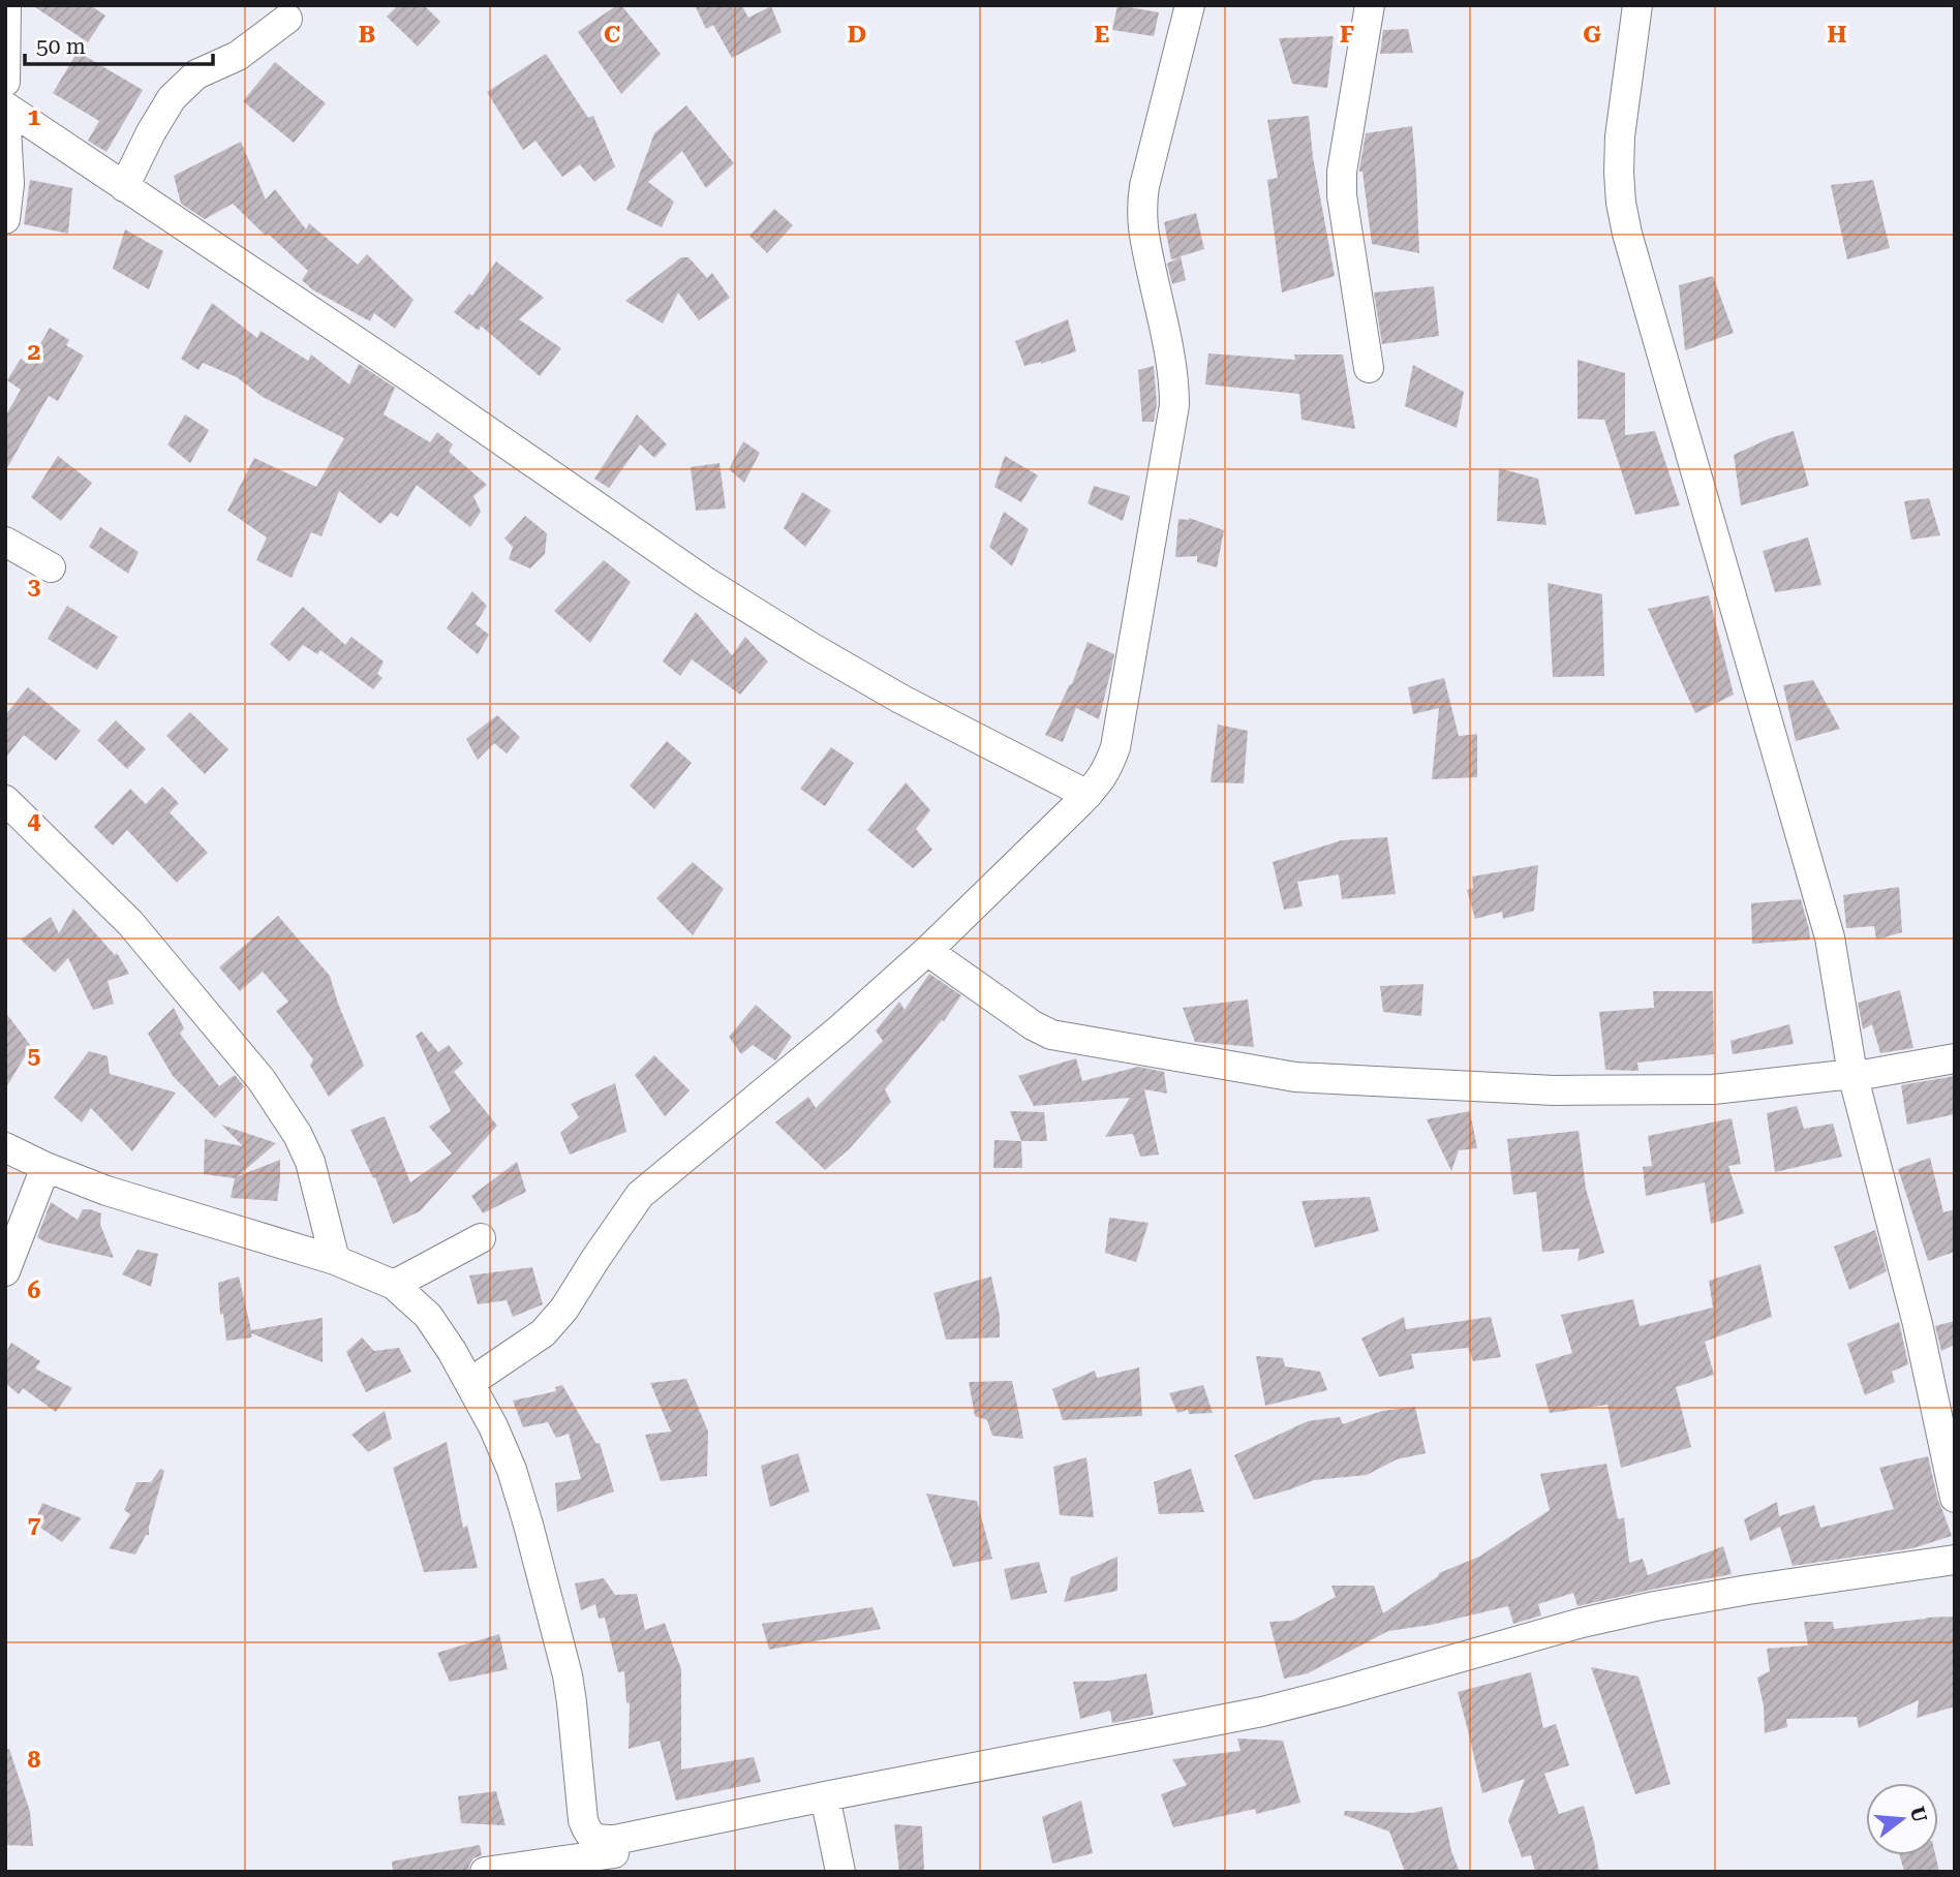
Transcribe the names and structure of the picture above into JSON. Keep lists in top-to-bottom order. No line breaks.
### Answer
{"scale_bar":"50 m","north":"right","grid":{"columns":["B","C","D","E","F","G","H"],"rows":["1","2","3","4","5","6","7","8"]}}
